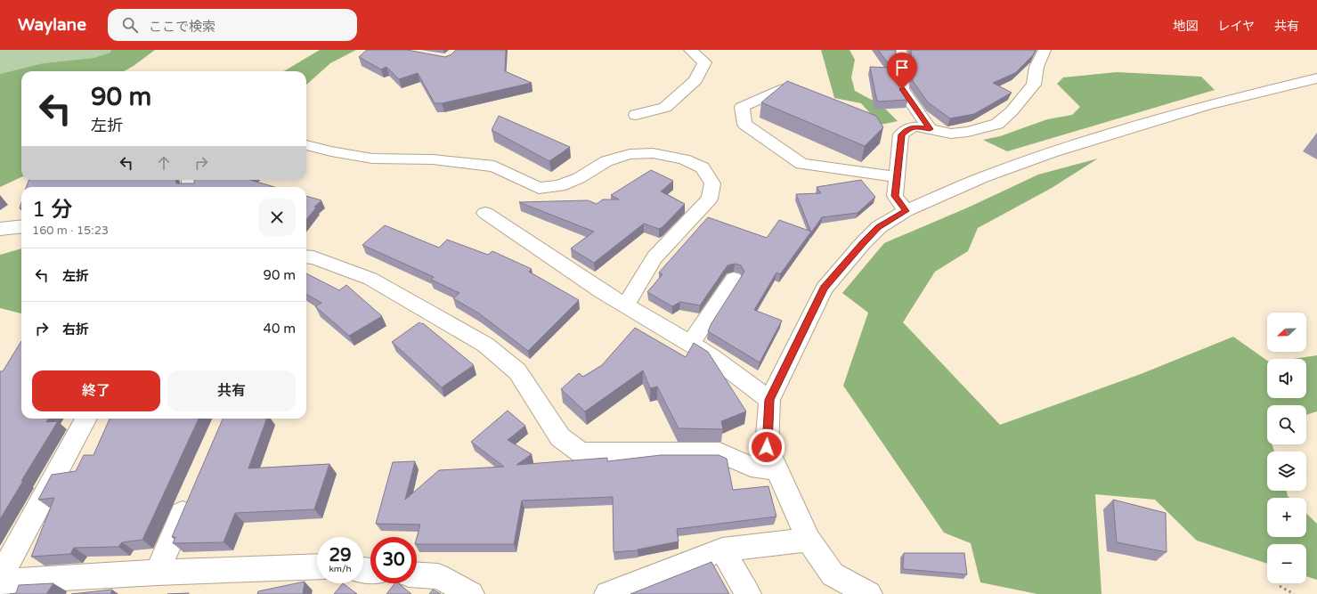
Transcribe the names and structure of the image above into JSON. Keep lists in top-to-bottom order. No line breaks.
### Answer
{"north":"left","page":{"header":"Waylane","search":"ここで検索","nav":["地図","レイヤ","共有"],"turn":["90 m","左折"],"heading":["1 分","160 m · 15:23"],"list":[{"name":"左折","value":"90 m"},{"name":"右折","value":"40 m"}],"map_buttons":["+","−"],"buttons":["終了","共有"],"speed":"29 km/h","limit":"30"}}
